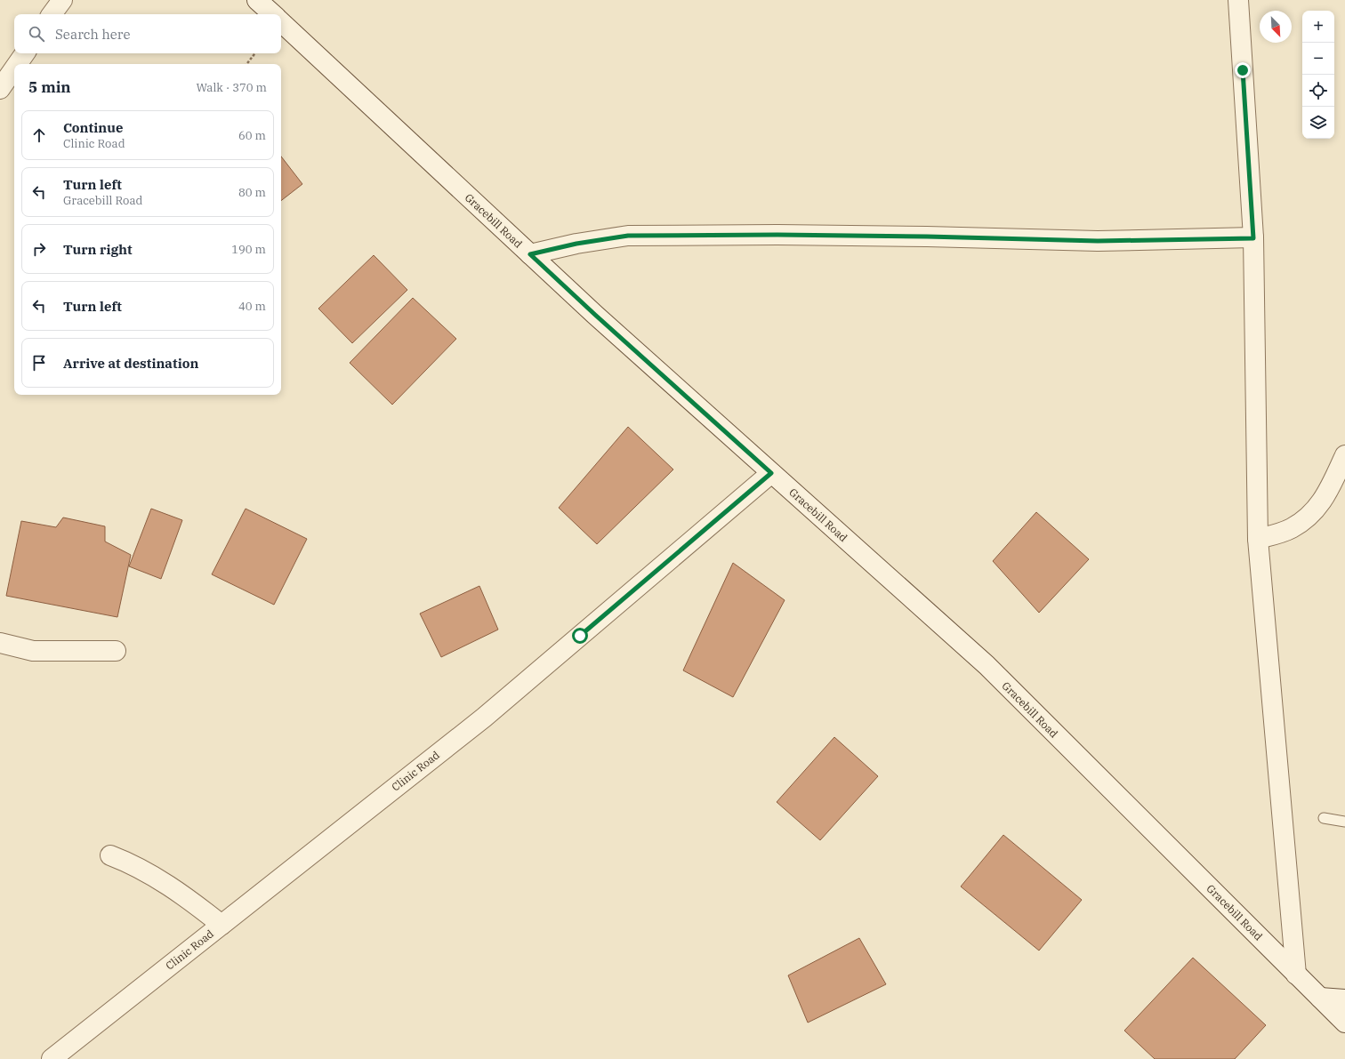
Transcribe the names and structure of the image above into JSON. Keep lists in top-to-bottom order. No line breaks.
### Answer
{"streets":{"street":["Gracebill Road","Clinic Road"]},"crossings":[["Gracebill Road","Clinic Road"]],"north":"bottom right","page":{"map_buttons":["+","−"],"search":"Search here","heading":["5 min","Walk · 370 m"],"list":[["Continue","Clinic Road","60 m"],["Turn left","Gracebill Road","80 m"],["Turn right","190 m"],["Turn left","40 m"],"Arrive at destination"]}}
